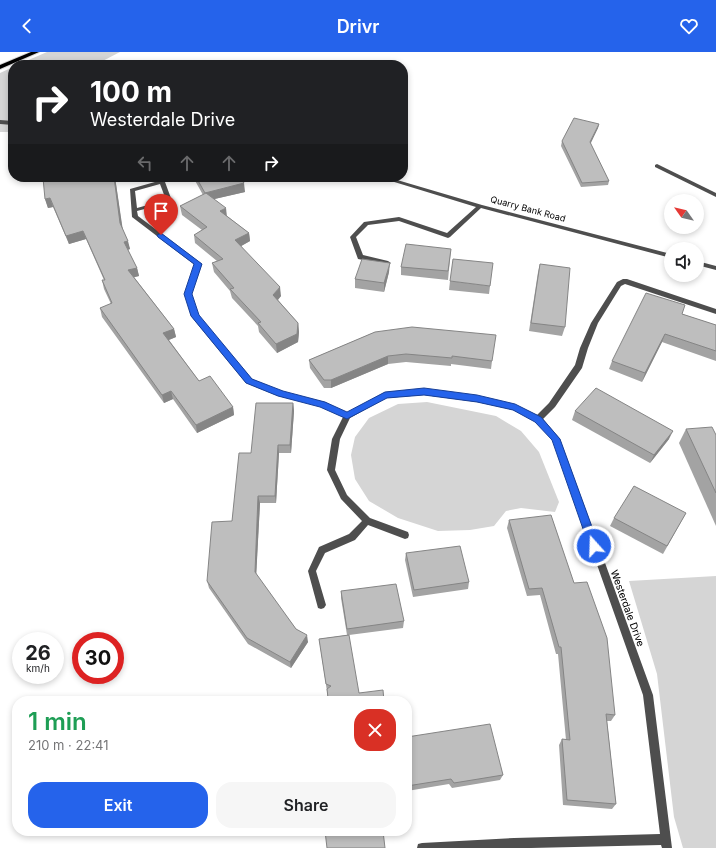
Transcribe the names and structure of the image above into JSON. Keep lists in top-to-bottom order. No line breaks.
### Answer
{"streets":{"street":["Quarry Bank Road","Westerdale Drive"]},"north":"top left","page":{"header":"Drivr","turn":["100 m","Westerdale Drive"],"speed":"26 km/h","limit":"30","heading":["1 min","210 m · 22:41"],"buttons":["Exit","Share"]}}
